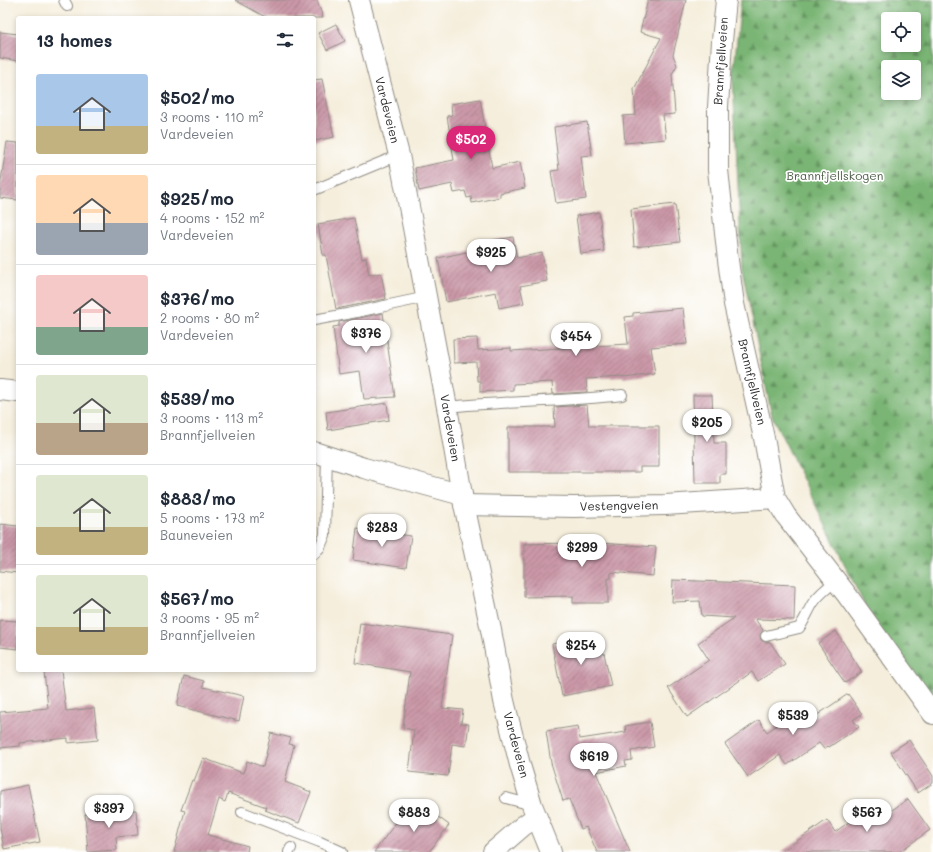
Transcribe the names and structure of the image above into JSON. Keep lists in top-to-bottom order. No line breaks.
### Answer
{"streets":{"street":["Brannfjellveien","Vardeveien","Vestengveien"]},"crossings":[["Brannfjellveien","Vestengveien"],["Vardeveien","Vestengveien"]],"parks":["Brannfjellskogen"],"page":{"heading":"13 homes","list":[{"name":"$502/mo","note":"3 rooms · 110 m² · Vardeveien"},{"name":"$925/mo","note":"4 rooms · 152 m² · Vardeveien"},{"name":"$376/mo","note":"2 rooms · 80 m² · Vardeveien"},{"name":"$539/mo","note":"3 rooms · 113 m² · Brannfjellveien"},{"name":"$883/mo","note":"5 rooms · 173 m² · Bauneveien"},{"name":"$567/mo","note":"3 rooms · 95 m² · Brannfjellveien"}],"price":["$502","$925","$376","$454","$205","$283","$299","$254","$539","$619","$397","$883","$567"]}}
